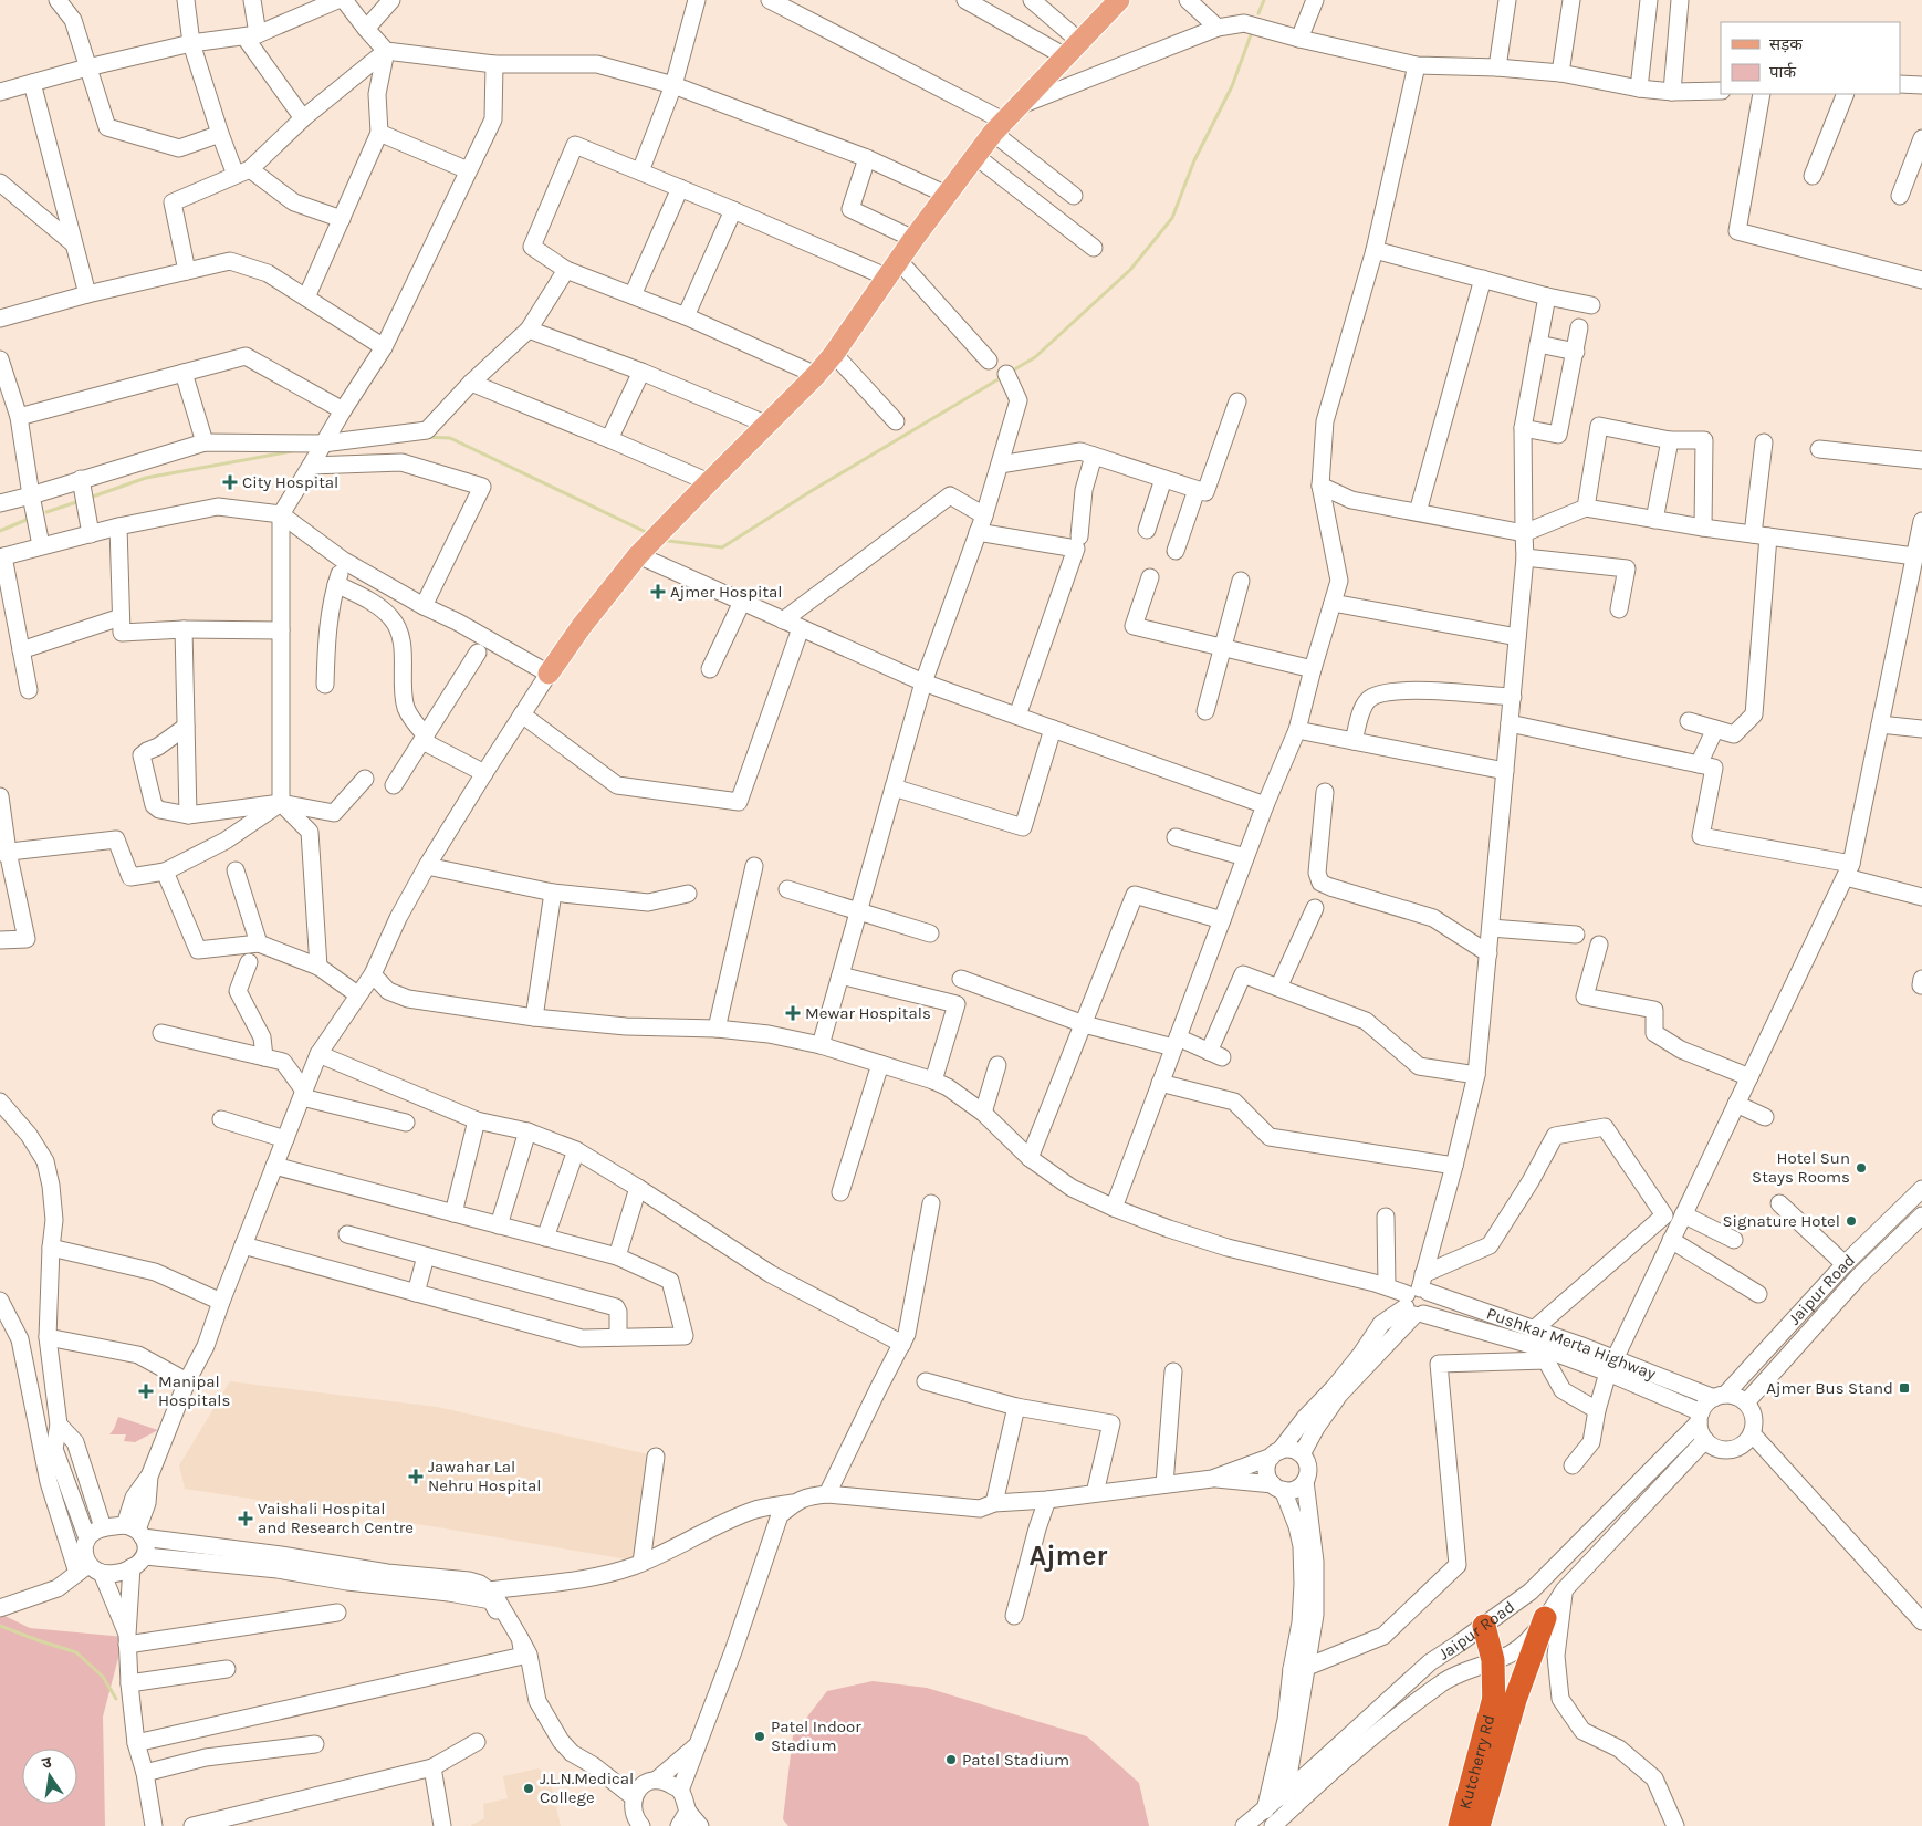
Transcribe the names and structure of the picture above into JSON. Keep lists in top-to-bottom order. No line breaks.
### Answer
{"streets":{"highway":["Kutcherry Rd"],"street":["Jaipur Road","Pushkar Merta Highway"]},"crossings":[["Jaipur Road","Pushkar Merta Highway"],["Jaipur Road","Kutcherry Rd"]],"districts":["Ajmer"],"places":{"health":["City Hospital","Ajmer Hospital","Mewar Hospitals","Manipal Hospitals","Jawahar Lal Nehru Hospital","Vaishali Hospital and Research Centre"],"other":["Hotel Sun Stays Rooms","Signature Hotel","Patel Indoor Stadium","Patel Stadium","J.L.N.Medical College"],"transit":["Ajmer Bus Stand"]},"legend":["सड़क","पार्क"],"north":"top"}
